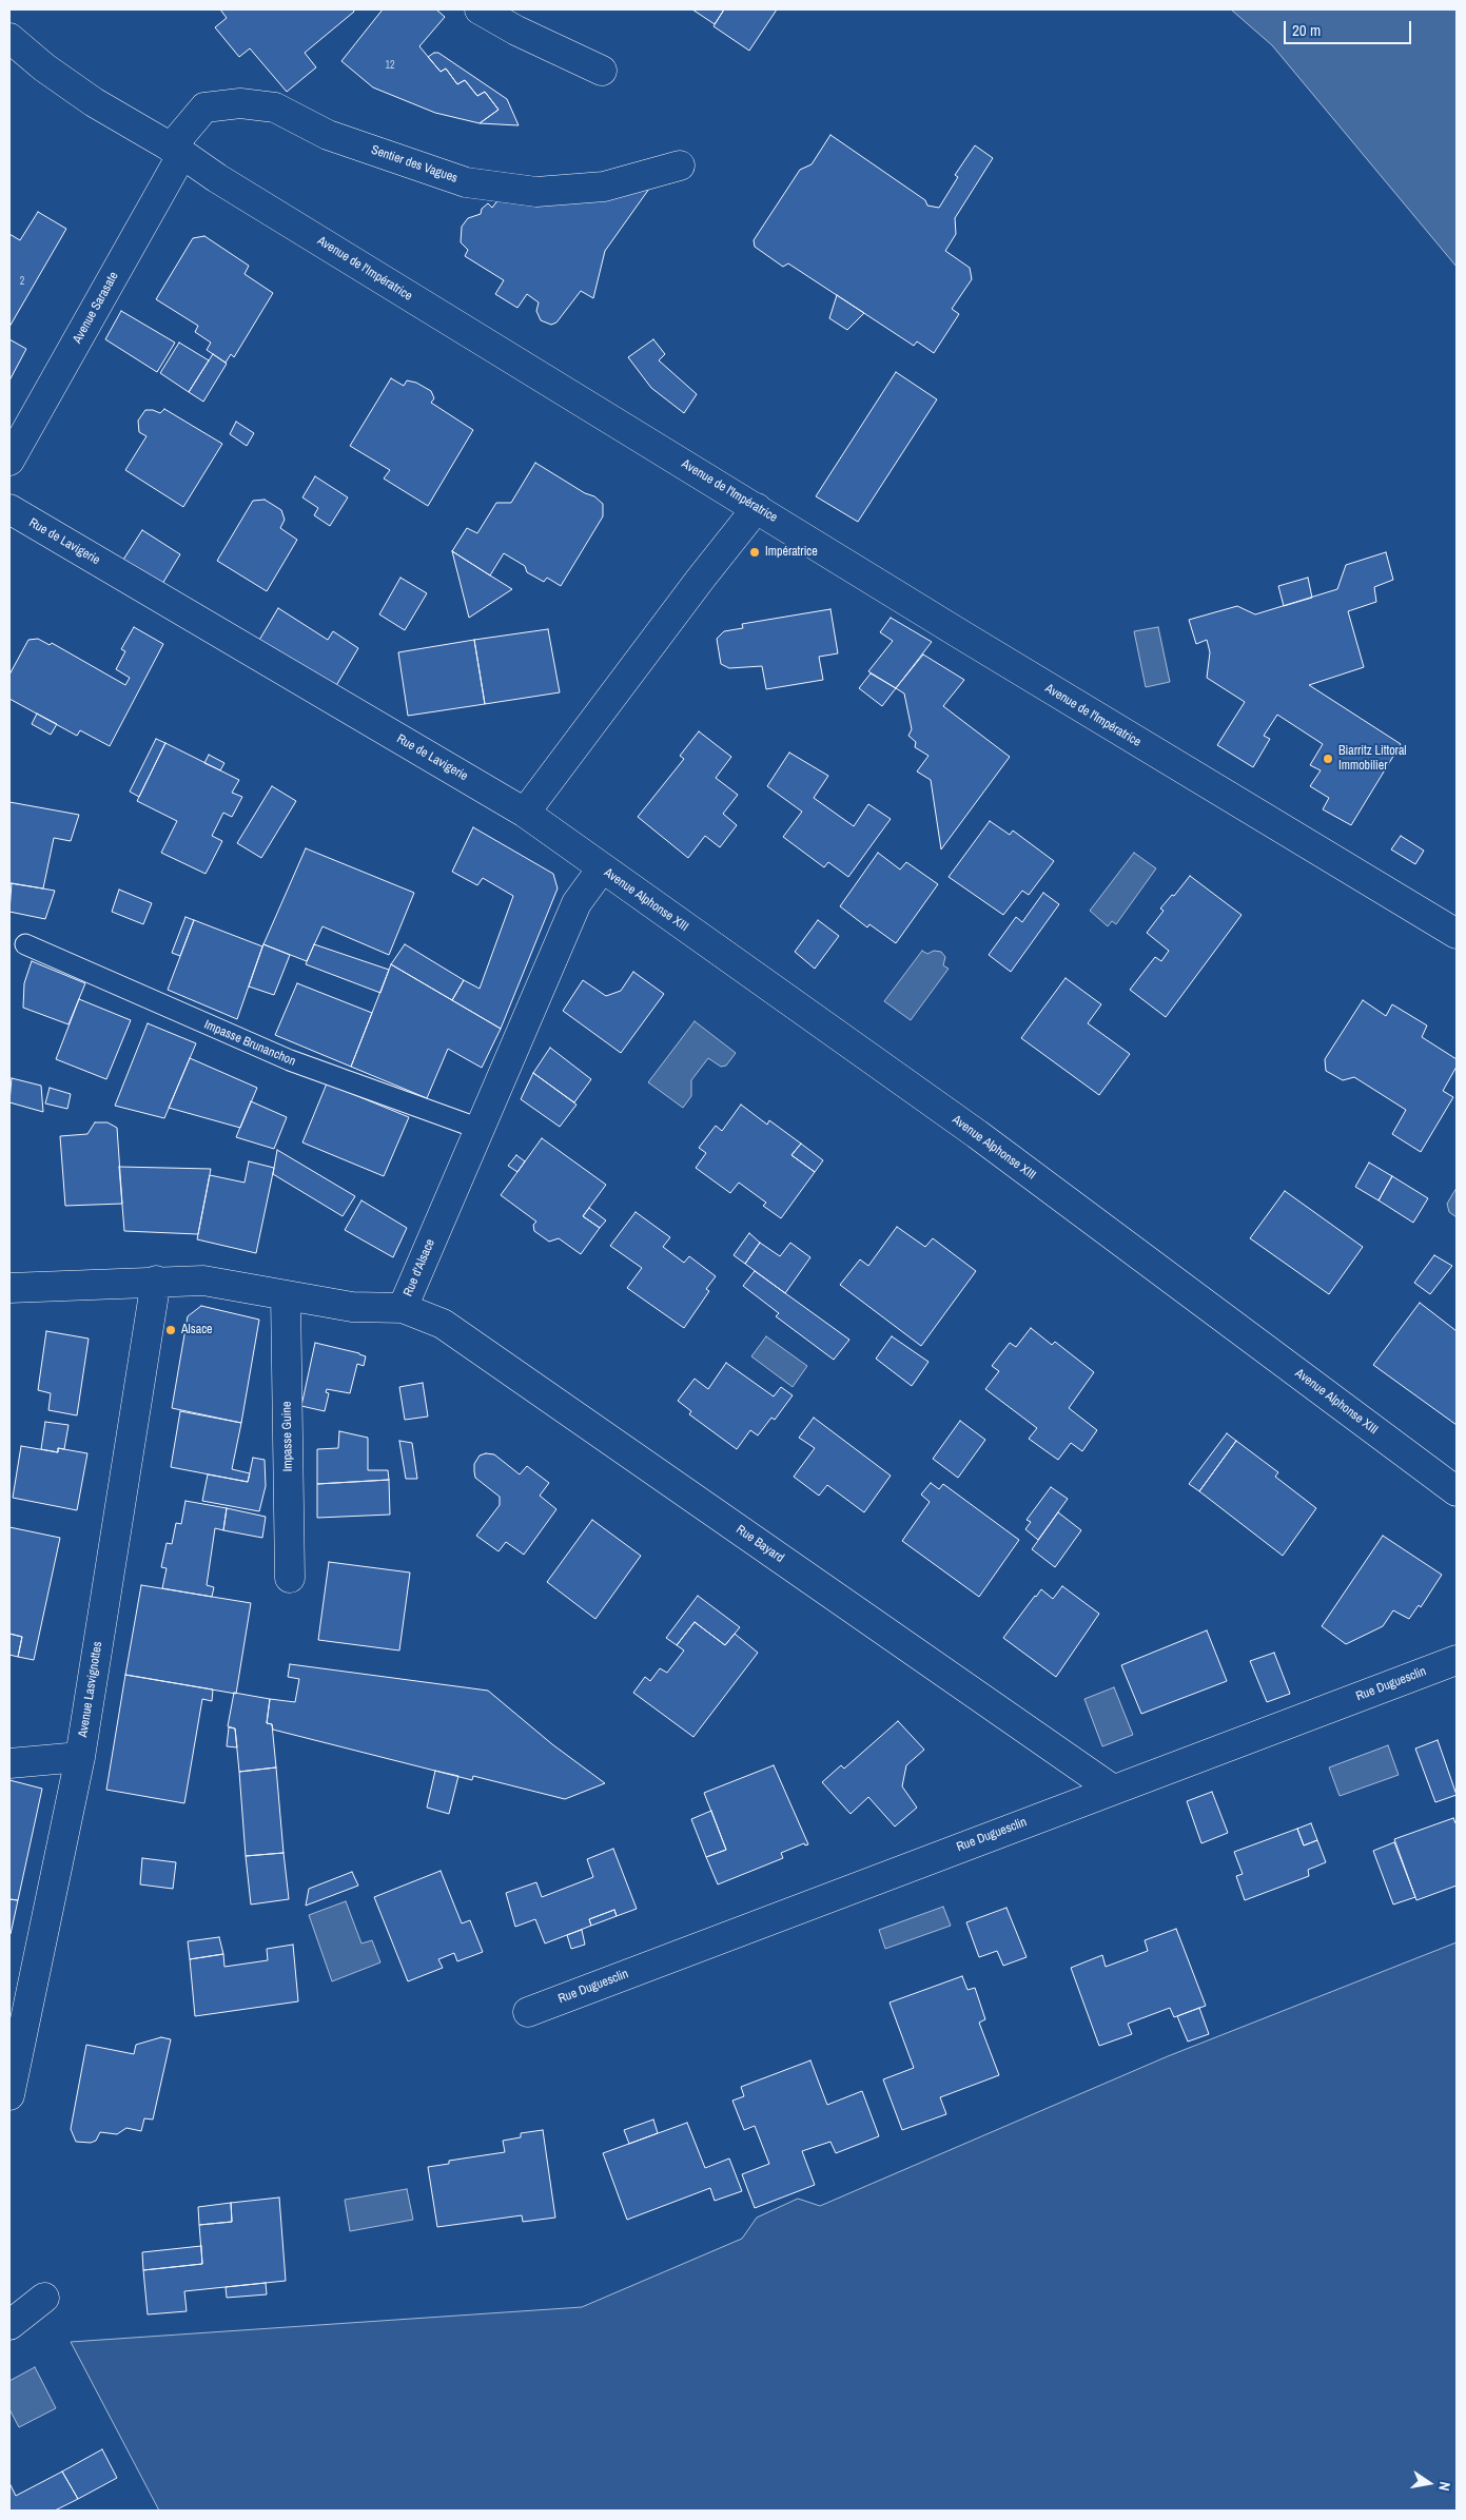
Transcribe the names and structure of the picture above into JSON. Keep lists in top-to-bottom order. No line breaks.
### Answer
{"streets":{"street":["Sentier des Vagues","Avenue de l'Impératrice","Avenue Sarasate","Rue de Lavigerie","Avenue Alphonse XIII","Rue d'Alsace","Impasse Guine","Rue Bayard","Rue Duguesclin","Avenue Lasvignottes"],"lane":["Impasse Brunanchon"]},"crossings":[["Sentier des Vagues","Avenue de l'Impératrice"],["Sentier des Vagues","Avenue Sarasate"],["Avenue de l'Impératrice","Avenue Sarasate"],["Rue de Lavigerie","Avenue Alphonse XIII"],["Avenue Alphonse XIII","Rue d'Alsace"],["Impasse Brunanchon","Rue d'Alsace"],["Rue d'Alsace","Impasse Guine"],["Rue d'Alsace","Rue Bayard"],["Rue d'Alsace","Avenue Lasvignottes"],["Rue Bayard","Rue Duguesclin"]],"places":["Impératrice","Biarritz Littoral Immobilier","Alsace"],"house_numbers":["12","2"],"scale_bar":"20 m","north":"right"}
